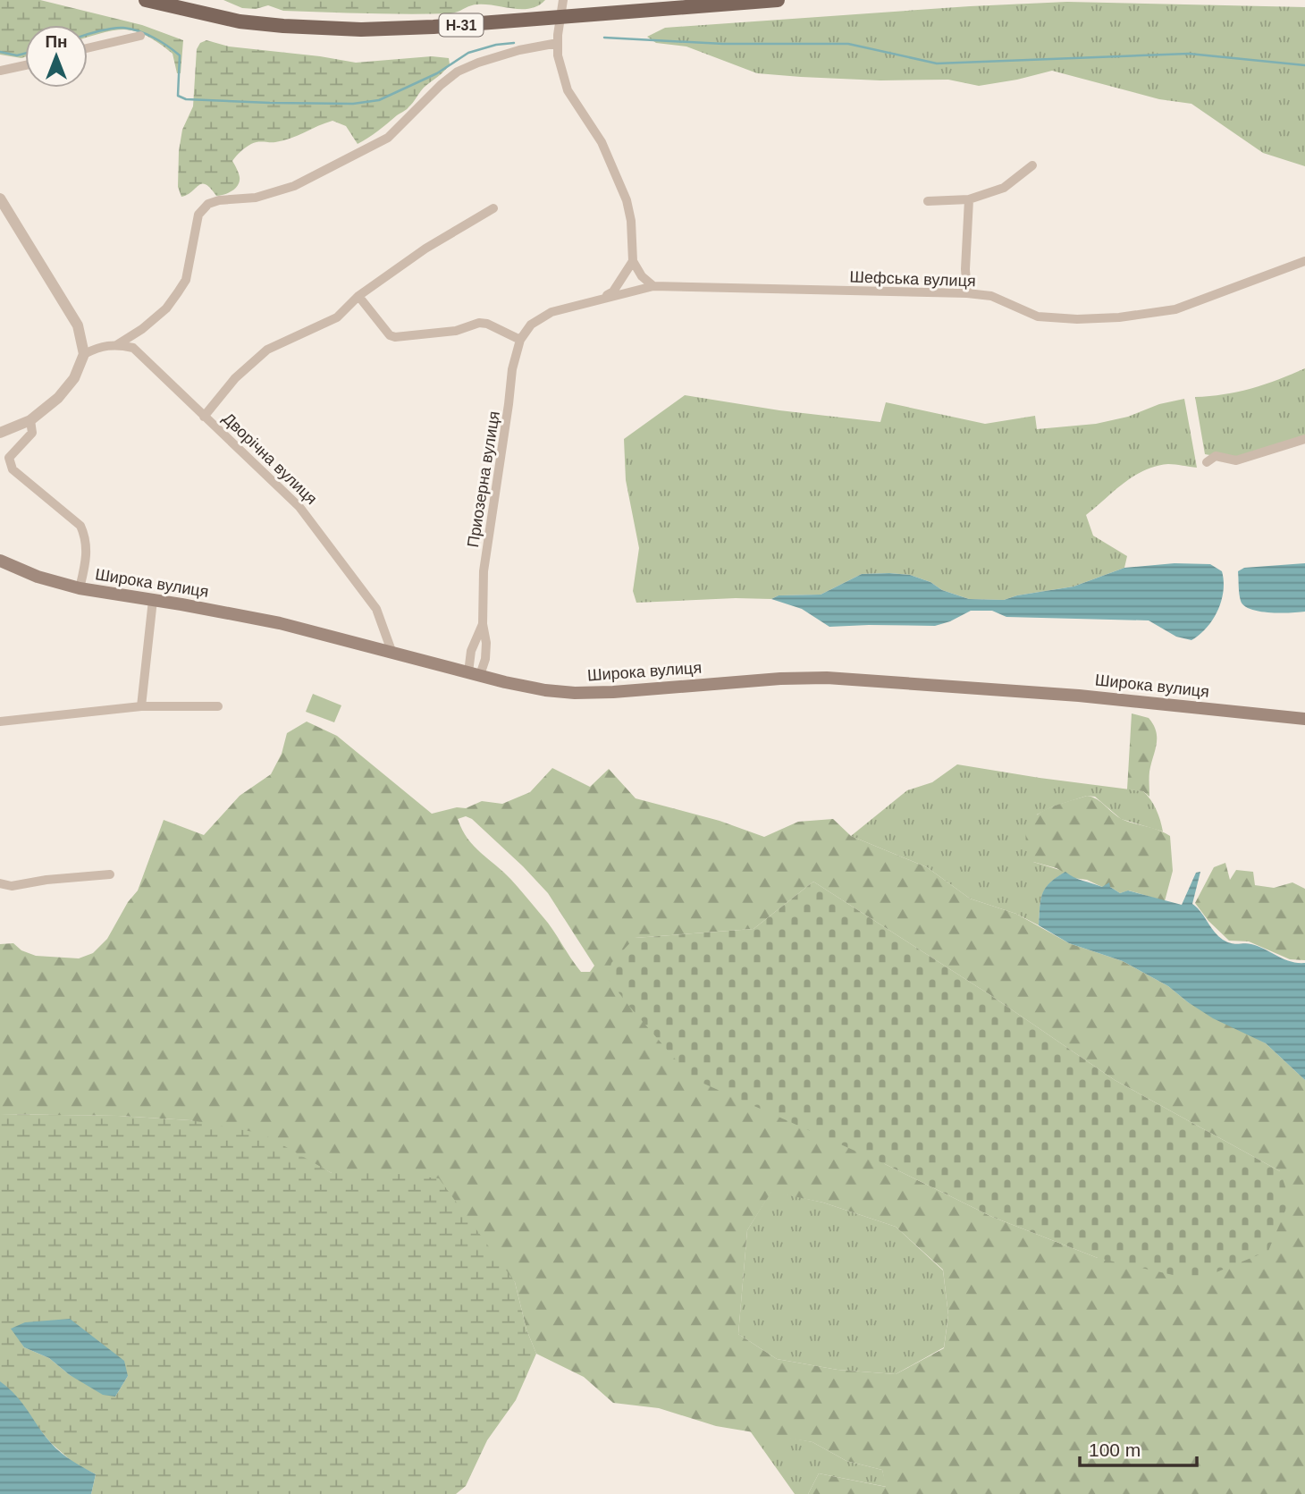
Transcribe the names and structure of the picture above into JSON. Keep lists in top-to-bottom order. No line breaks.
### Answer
{"streets":{"main road":["Н-31","Широка вулиця"],"street":["Шефська вулиця","Дворічна вулиця","Приозерна вулиця"]},"crossings":[["Шефська вулиця","Приозерна вулиця"],["Дворічна вулиця","Широка вулиця"]],"scale_bar":"100 m","north":"top"}
